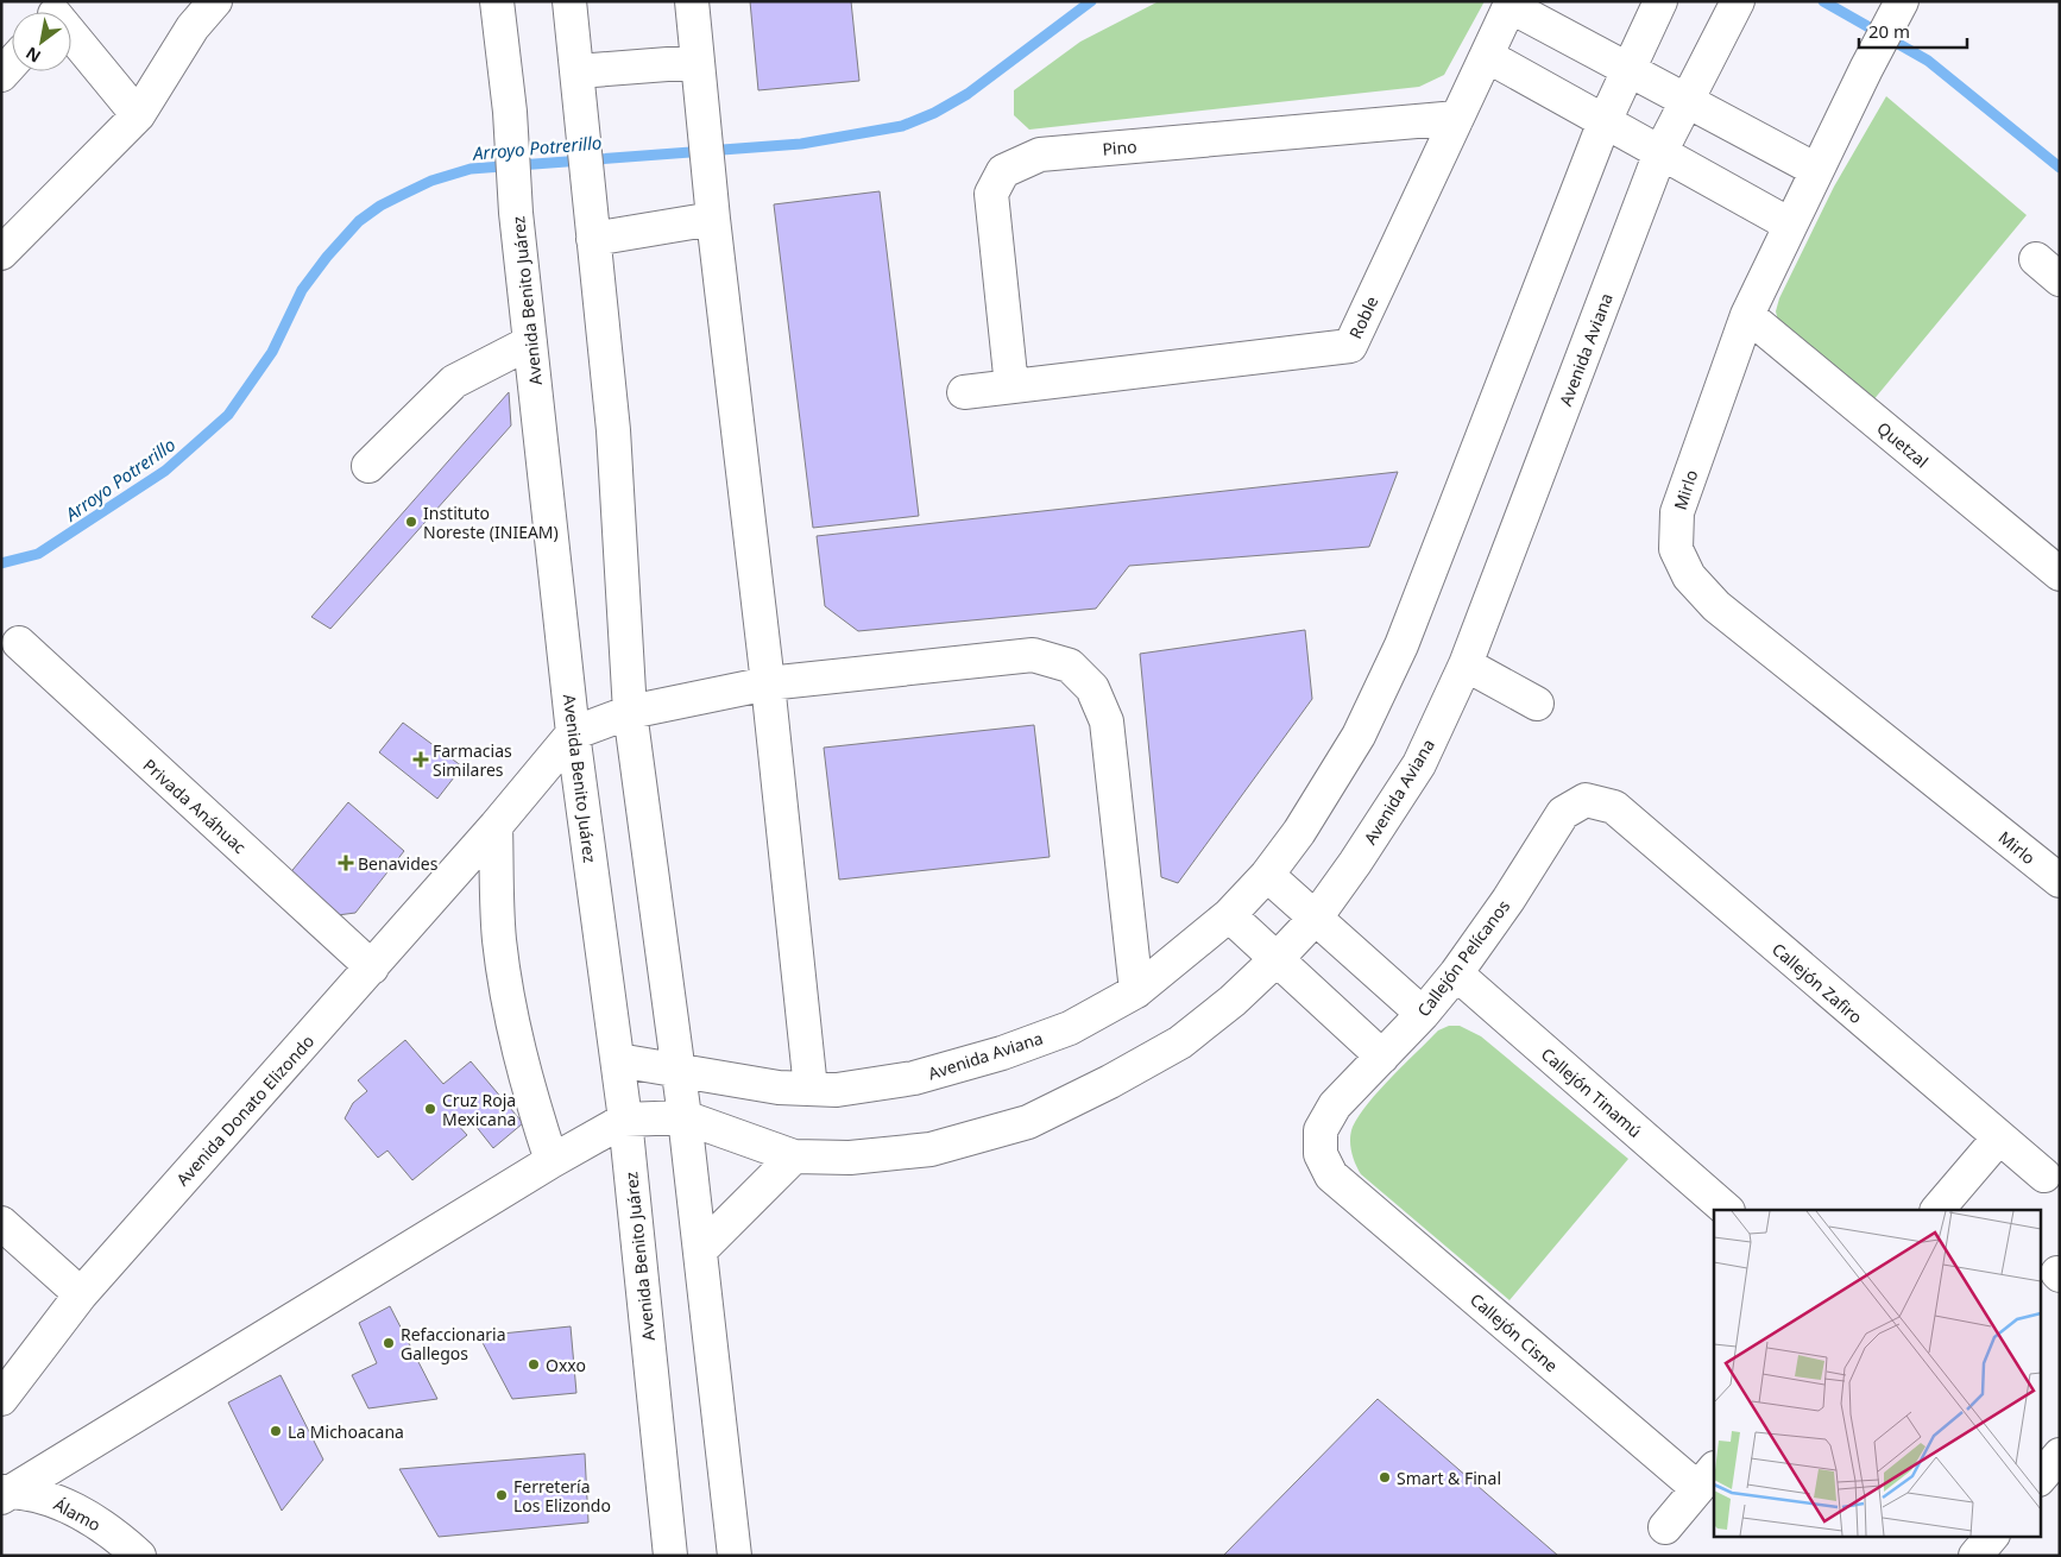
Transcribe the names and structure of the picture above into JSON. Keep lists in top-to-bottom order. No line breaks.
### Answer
{"streets":{"street":["Pino","Avenida Benito Juárez","Roble","Avenida Aviana","Quetzal","Mirlo","Privada Anáhuac","Callejón Pelícanos","Callejón Zafiro","Callejón Tinamú","Avenida Donato Elizondo","Callejón Cisne","Álamo"]},"crossings":[["Pino","Roble"],["Avenida Benito Juárez","Avenida Aviana"],["Avenida Benito Juárez","Avenida Donato Elizondo"],["Quetzal","Mirlo"],["Privada Anáhuac","Avenida Donato Elizondo"],["Callejón Pelícanos","Callejón Zafiro"],["Callejón Pelícanos","Callejón Tinamú"],["Callejón Pelícanos","Callejón Cisne"]],"water":["Arroyo Potrerillo"],"places":{"other":["Instituto Noreste (INIEAM)","Cruz Roja Mexicana","Refaccionaria Gallegos","Oxxo","La Michoacana","Smart & Final","Ferretería Los Elizondo"],"health":["Farmacias Similares","Benavides"]},"scale_bar":"20 m","north":"bottom left"}
